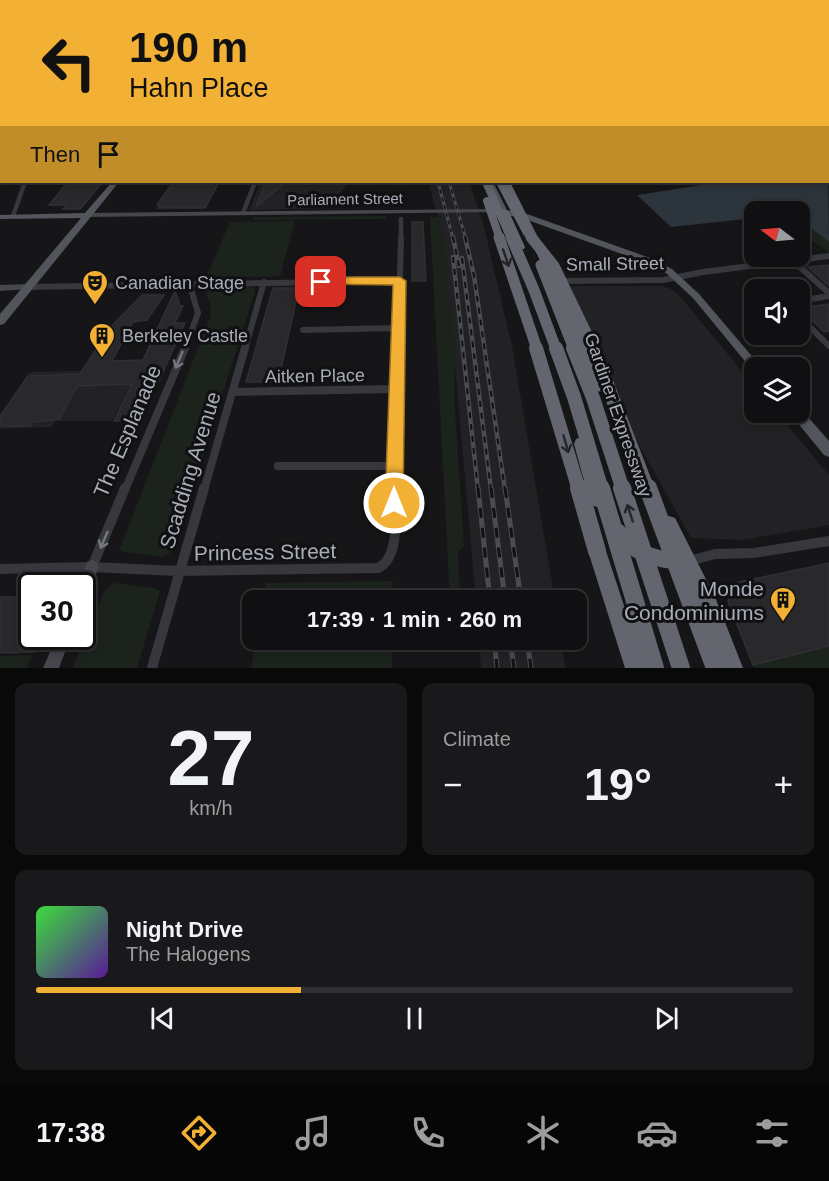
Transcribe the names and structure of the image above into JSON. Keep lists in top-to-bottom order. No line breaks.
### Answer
{"streets":{"highway":["Gardiner Expressway"],"main road":["Parliament Street","The Esplanade"],"street":["Small Street","Aitken Place","Scadding Avenue","Princess Street"]},"crossings":[["Parliament Street","Small Street"],["Aitken Place","Scadding Avenue"],["The Esplanade","Princess Street"],["Scadding Avenue","Princess Street"]],"one_way":["The Esplanade"],"places":{"theatre":["Canadian Stage"],"building":["Berkeley Castle","Monde Condominiums"]},"north":"left","page":{"turn":["190 m","Hahn Place"],"then":"Then","limit":"30","trip":"17:39 · 1 min · 260 m","tile":[["27","km/h"],"Climate"],"heat":["−","19°","+"],"song":["Night Drive","The Halogens"],"tabs":"17:38"}}
